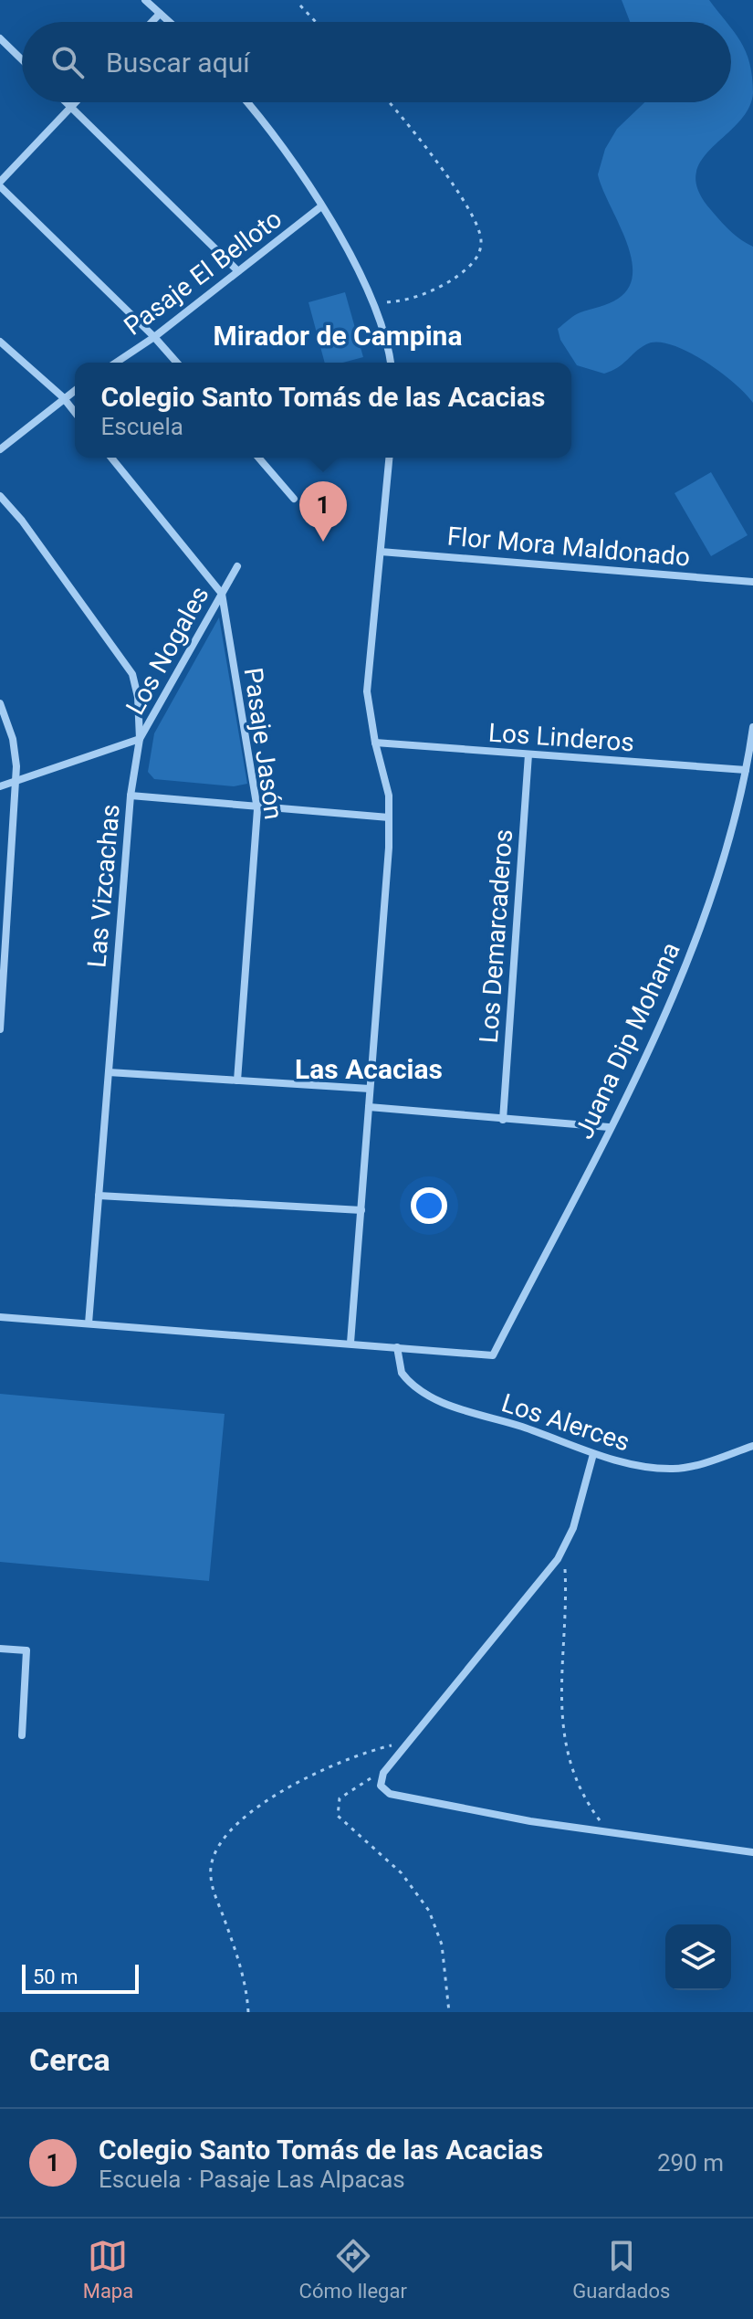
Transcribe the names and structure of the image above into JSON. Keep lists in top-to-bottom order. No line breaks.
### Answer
{"streets":{"street":["Pasaje El Belloto","Flor Mora Maldonado","Los Nogales","Los Linderos","Pasaje Jasón","Las Vizcachas","Los Demarcaderos","Juana Dip Mohana","Los Alerces"]},"crossings":[["Los Nogales","Pasaje Jasón"],["Los Nogales","Las Vizcachas"],["Los Linderos","Los Demarcaderos"],["Los Linderos","Juana Dip Mohana"],["Las Vizcachas","Los Alerces"],["Juana Dip Mohana","Los Alerces"]],"districts":["Mirador de Campina","Las Acacias"],"scale_bar":"50 m","page":{"search":"Buscar aquí","popup":["Colegio Santo Tomás de las Acacias","Escuela"],"pins":"1","scale":"50 m","heading":"Cerca","list":[{"mark":"1","name":"Colegio Santo Tomás de las Acacias","note":"Escuela · Pasaje Las Alpacas","value":"290 m"}],"nav":["Mapa","Cómo llegar","Guardados"]}}
